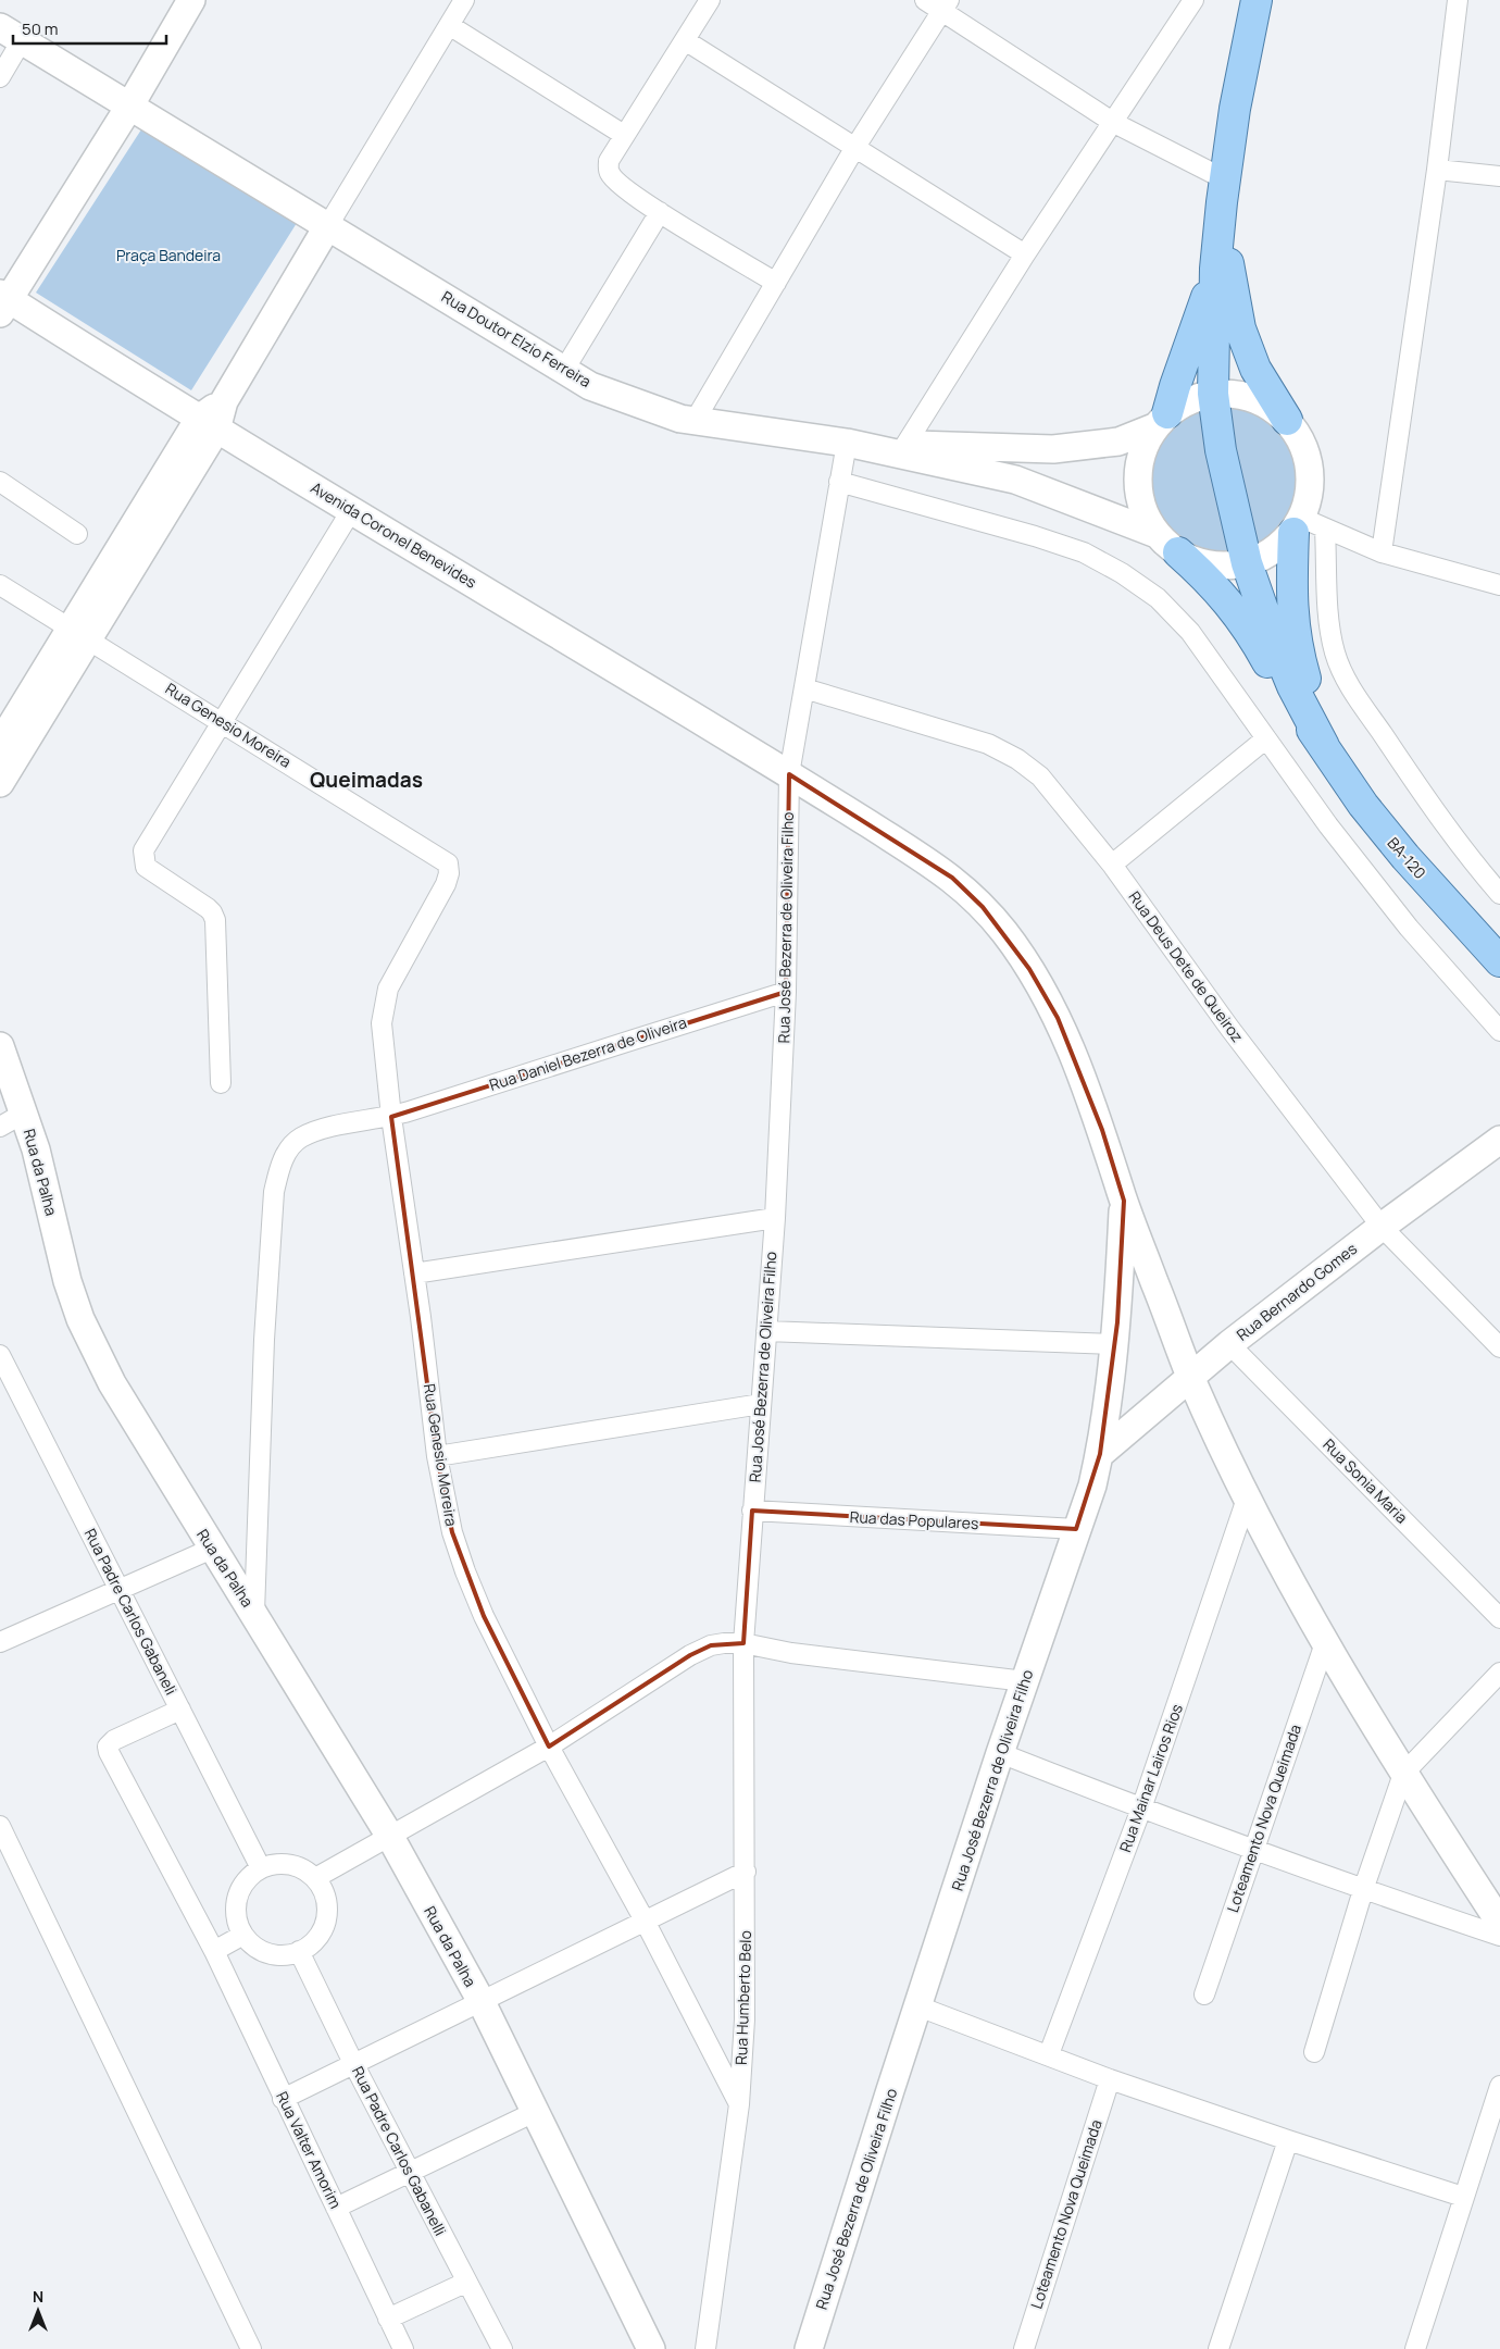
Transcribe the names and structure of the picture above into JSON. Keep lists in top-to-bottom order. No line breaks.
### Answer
{"streets":{"main road":["Rua Doutor Elzio Ferreira","Avenida Coronel Benevides","BA-120","Rua José Bezerra de Oliveira Filho","Rua da Palha","Rua Bernardo Gomes"],"street":["Rua Genesio Moreira","Rua Deus Dete de Queiroz","Rua Daniel Bezerra de Oliveira","Rua Sonia Maria","Rua das Populares","Rua Padre Carlos Gabaneli","Rua Mainar Lairos Rios","Loteamento Nova Queimada","Rua Humberto Belo","Rua Valter Amorim","Rua Padre Carlos Gabanelli"]},"crossings":[["Avenida Coronel Benevides","Rua José Bezerra de Oliveira Filho"],["Rua Genesio Moreira","Rua Daniel Bezerra de Oliveira"],["Rua José Bezerra de Oliveira Filho","Rua Daniel Bezerra de Oliveira"],["Rua José Bezerra de Oliveira Filho","Rua Bernardo Gomes"],["Rua José Bezerra de Oliveira Filho","Rua das Populares"],["Rua José Bezerra de Oliveira Filho","Rua Humberto Belo"],["Rua Deus Dete de Queiroz","Rua Bernardo Gomes"],["Rua da Palha","Rua Valter Amorim"],["Rua da Palha","Rua Padre Carlos Gabanelli"],["Rua Bernardo Gomes","Rua Sonia Maria"],["Rua Padre Carlos Gabaneli","Rua Valter Amorim"],["Rua Padre Carlos Gabaneli","Rua Padre Carlos Gabanelli"]],"districts":["Queimadas"],"parks":["Praça Bandeira"],"scale_bar":"50 m","north":"top"}
